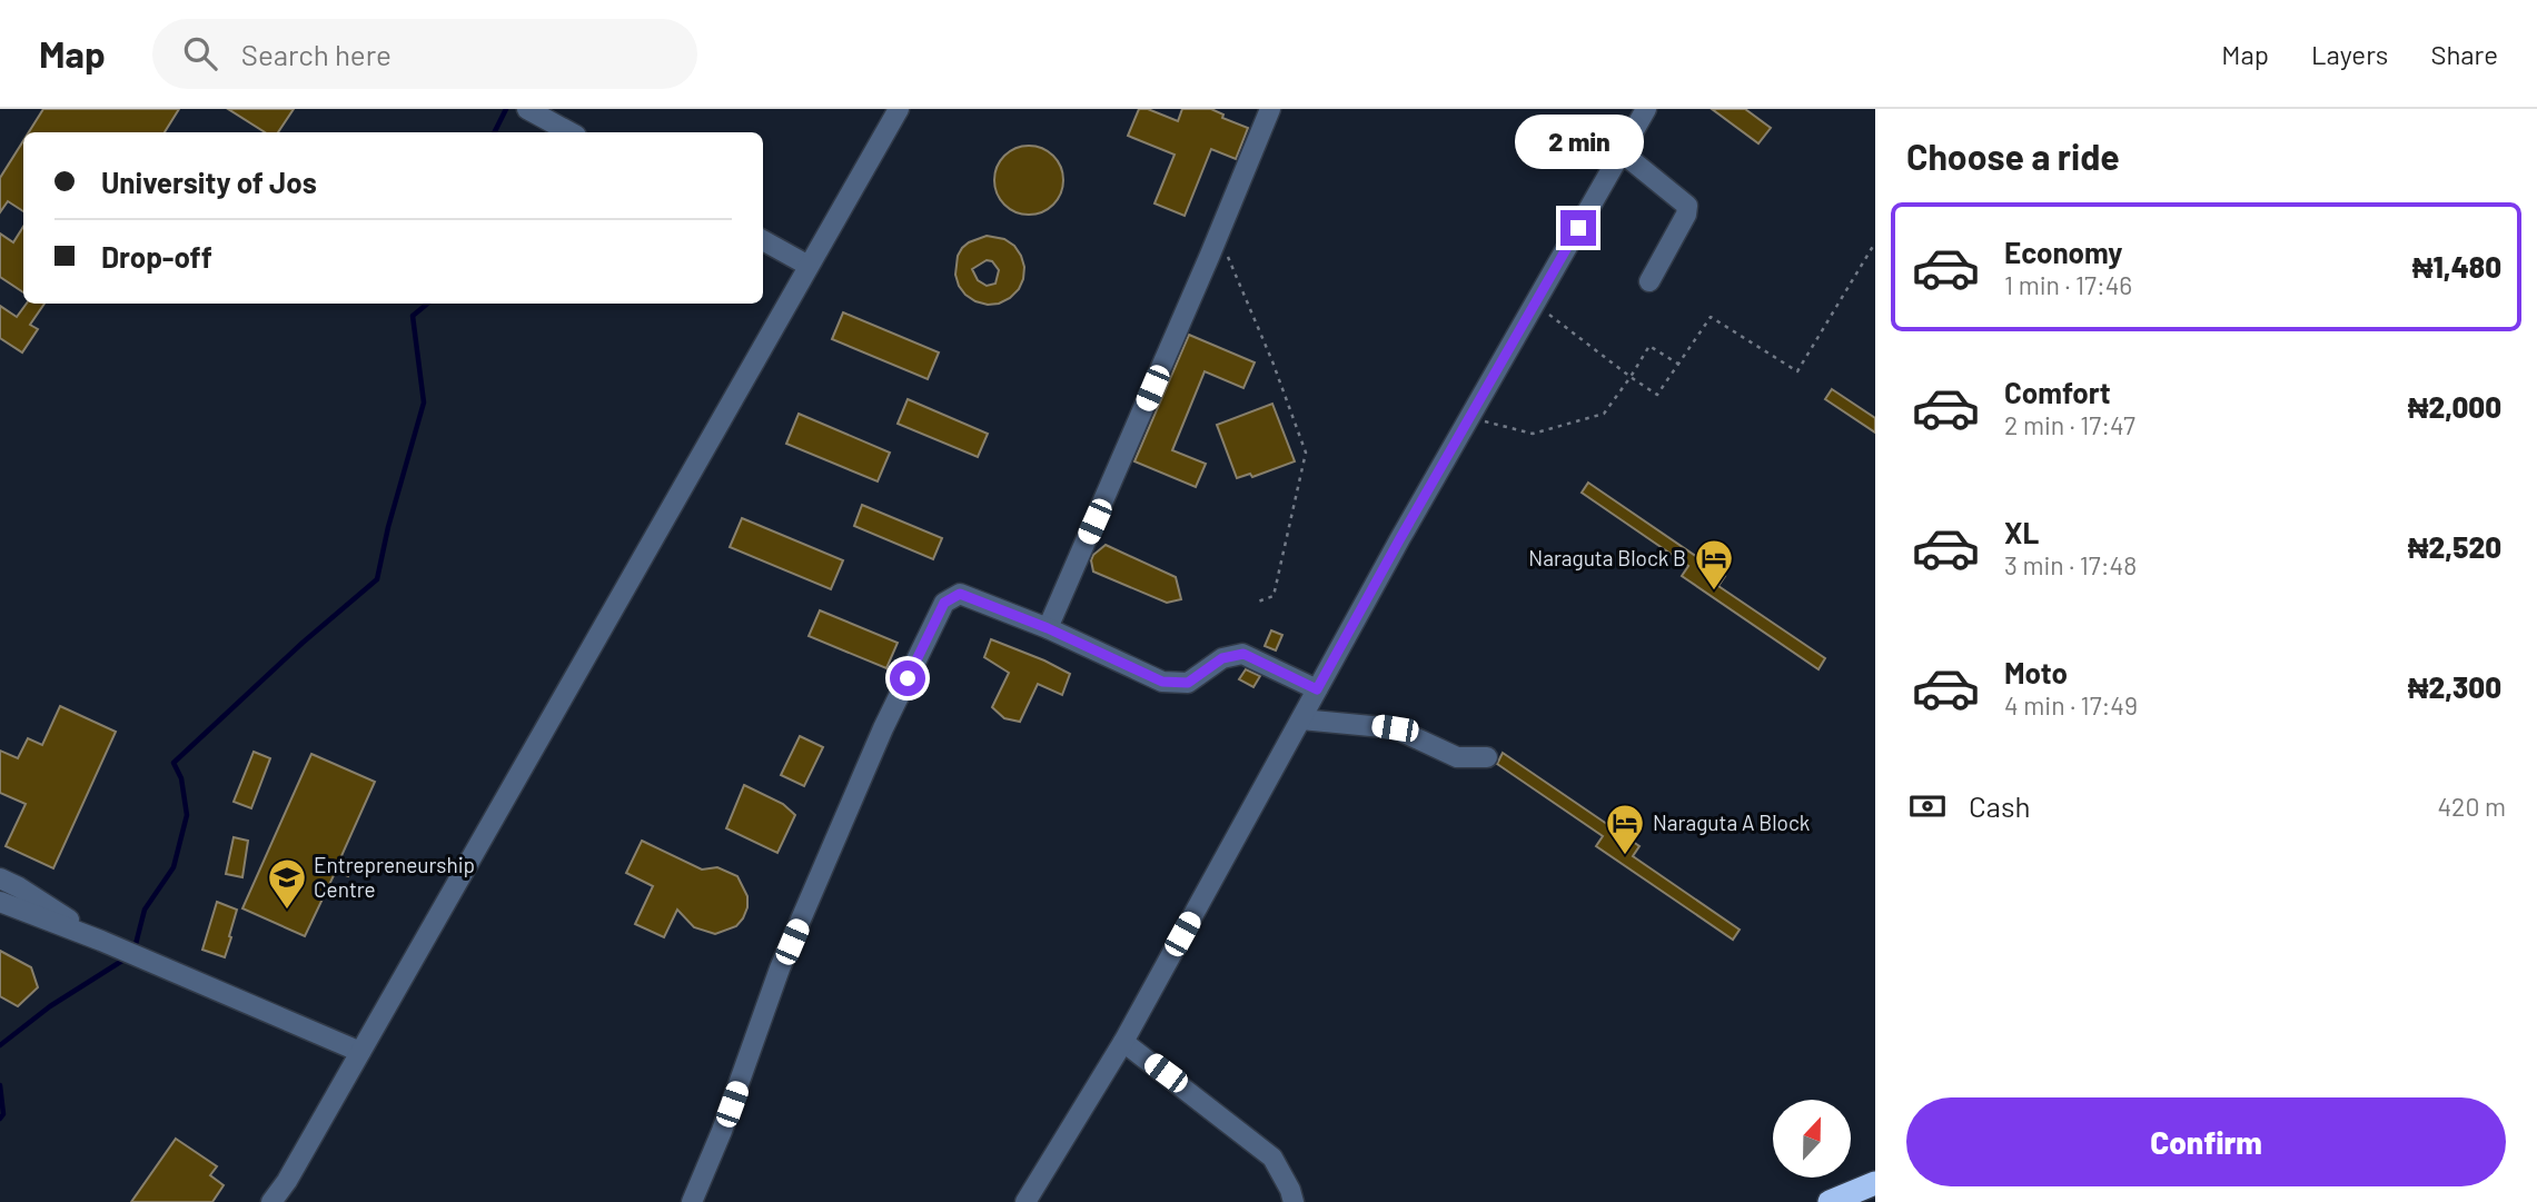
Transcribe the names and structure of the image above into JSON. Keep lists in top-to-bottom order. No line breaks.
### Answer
{"places":{"hotel":["Naraguta Block B","Naraguta A Block"],"school or university":["Entrepreneurship Centre"]},"north":"top","page":{"header":"Map","search":"Search here","nav":["Map","Layers","Share"],"heading":"Choose a ride","bubble":"2 min","banner":["University of Jos","Drop-off"],"list":[{"name":"Economy","note":"1 min · 17:46","value":"₦1,480"},{"name":"Comfort","note":"2 min · 17:47","value":"₦2,000"},{"name":"XL","note":"3 min · 17:48","value":"₦2,520"},{"name":"Moto","note":"4 min · 17:49","value":"₦2,300"}],"pay":["Cash","420 m"],"buttons":"Confirm"}}
